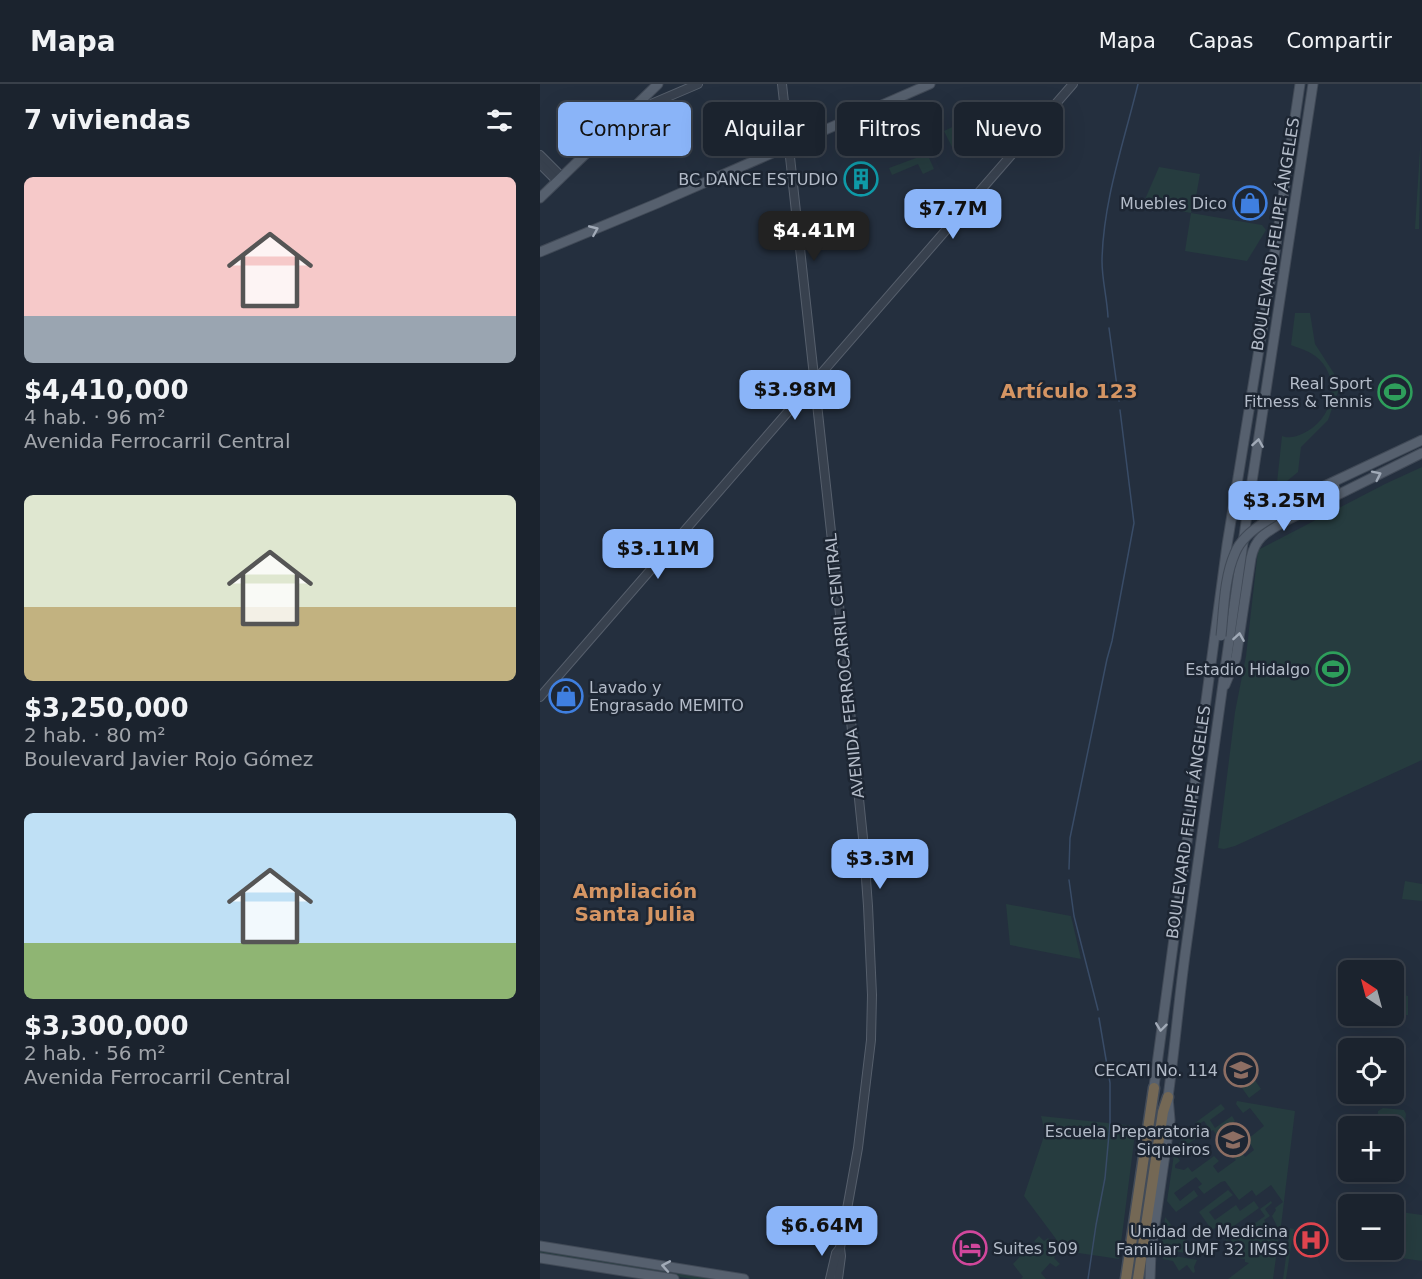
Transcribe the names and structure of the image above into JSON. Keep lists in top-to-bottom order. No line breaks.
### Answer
{"streets":{"highway":["BOULEVARD FELIPE ÁNGELES"],"street":["AVENIDA FERROCARRIL CENTRAL"]},"districts":["Artículo 123","Ampliación Santa Julia"],"places":{"building":["BC DANCE ESTUDIO"],"shop":["Muebles Dico","Lavado y Engrasado MEMITO"],"sports":["Real Sport Fitness & Tennis","Estadio Hidalgo"],"school or university":["CECATI No. 114","Escuela Preparatoria Siqueiros"],"hospital":["Unidad de Medicina Familiar UMF 32 IMSS"],"hotel":["Suites 509"]},"north":"top left","page":{"header":"Mapa","nav":["Mapa","Capas","Compartir"],"heading":"7 viviendas","chip":["Comprar","Alquilar","Filtros","Nuevo"],"list":[{"name":"$4,410,000","note":"4 hab. · 96 m² · Avenida Ferrocarril Central"},{"name":"$3,250,000","note":"2 hab. · 80 m² · Boulevard Javier Rojo Gómez"},{"name":"$3,300,000","note":"2 hab. · 56 m² · Avenida Ferrocarril Central"}],"price":["$7.7M","$4.41M","$3.98M","$3.25M","$3.11M","$3.3M","$6.64M"],"map_buttons":["+","−"]}}
